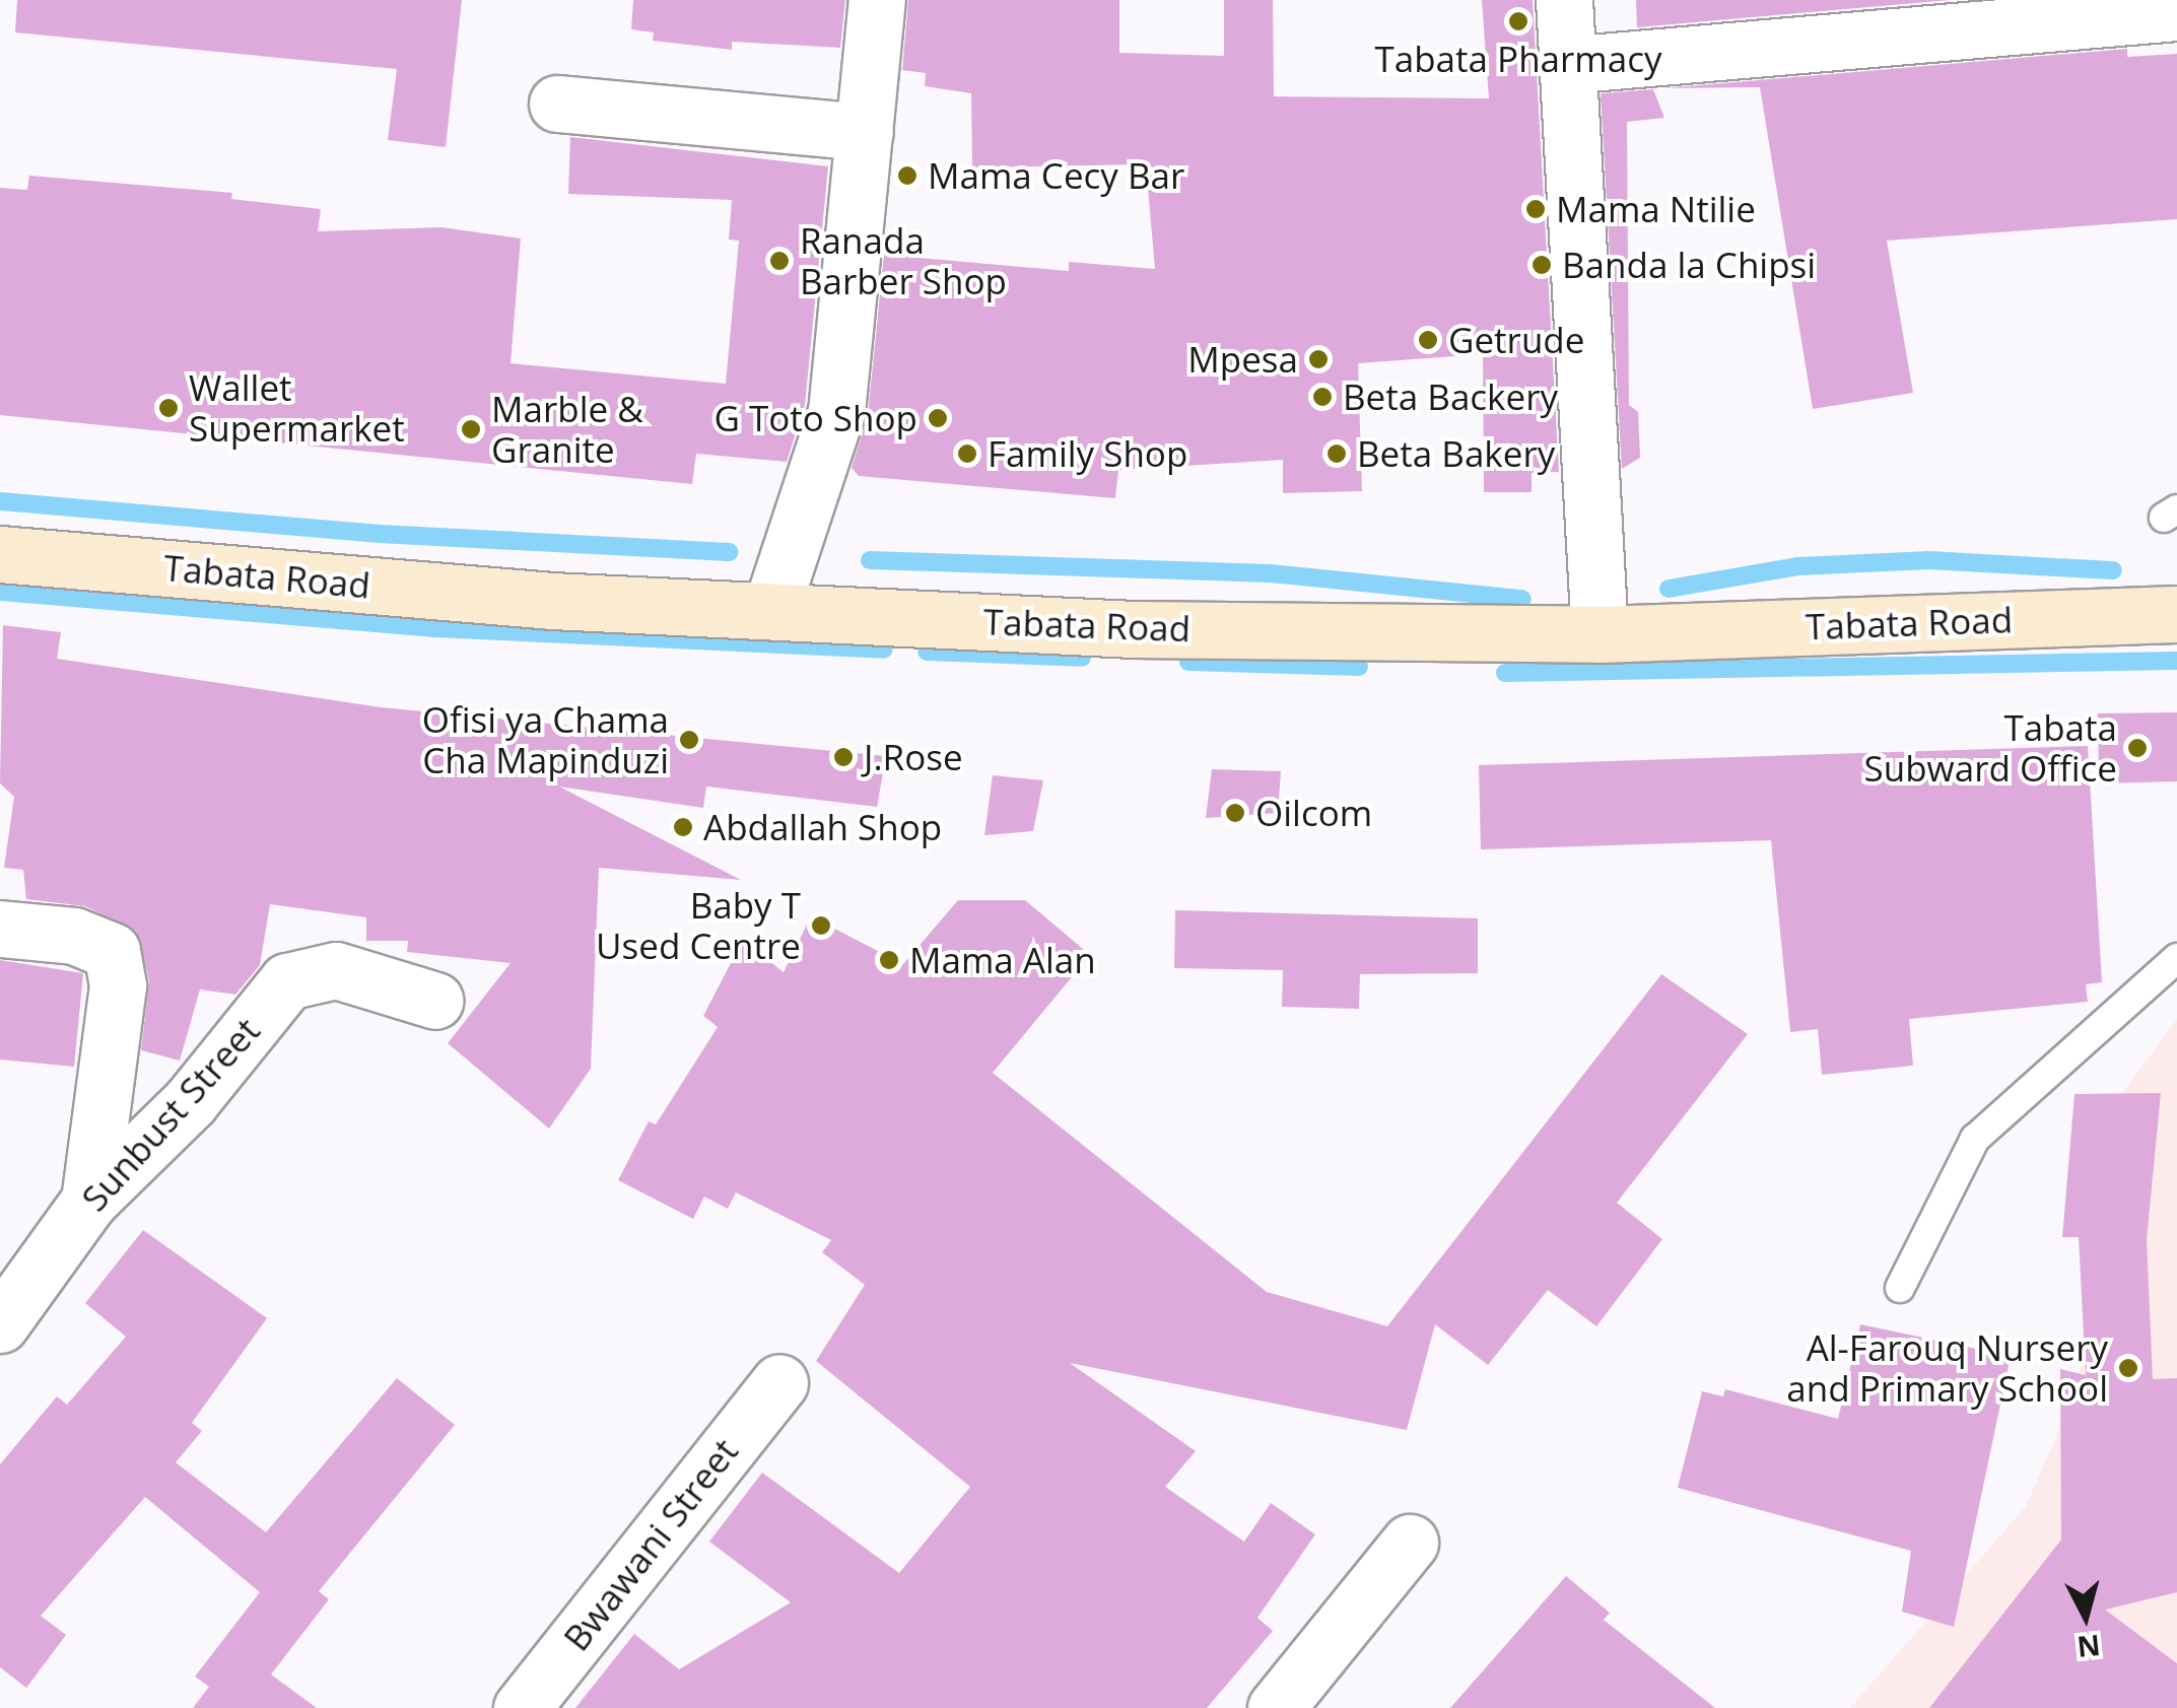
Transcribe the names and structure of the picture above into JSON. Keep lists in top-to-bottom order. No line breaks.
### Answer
{"streets":{"main road":["Tabata Road"],"street":["Sunbust Street","Bwawani Street"]},"places":["Tabata Pharmacy","Mama Cecy Bar","Mama Ntilie","Ranada Barber Shop","Banda la Chipsi","Getrude","Mpesa","Beta Backery","Wallet Supermarket","G Toto Shop","Marble & Granite","Family Shop","Beta Bakery","Ofisi ya Chama Cha Mapinduzi","Tabata Subward Office","J.Rose","Oilcom","Abdallah Shop","Baby T Used Centre","Mama Alan","Al-Farouq Nursery and Primary School"],"north":"bottom"}
